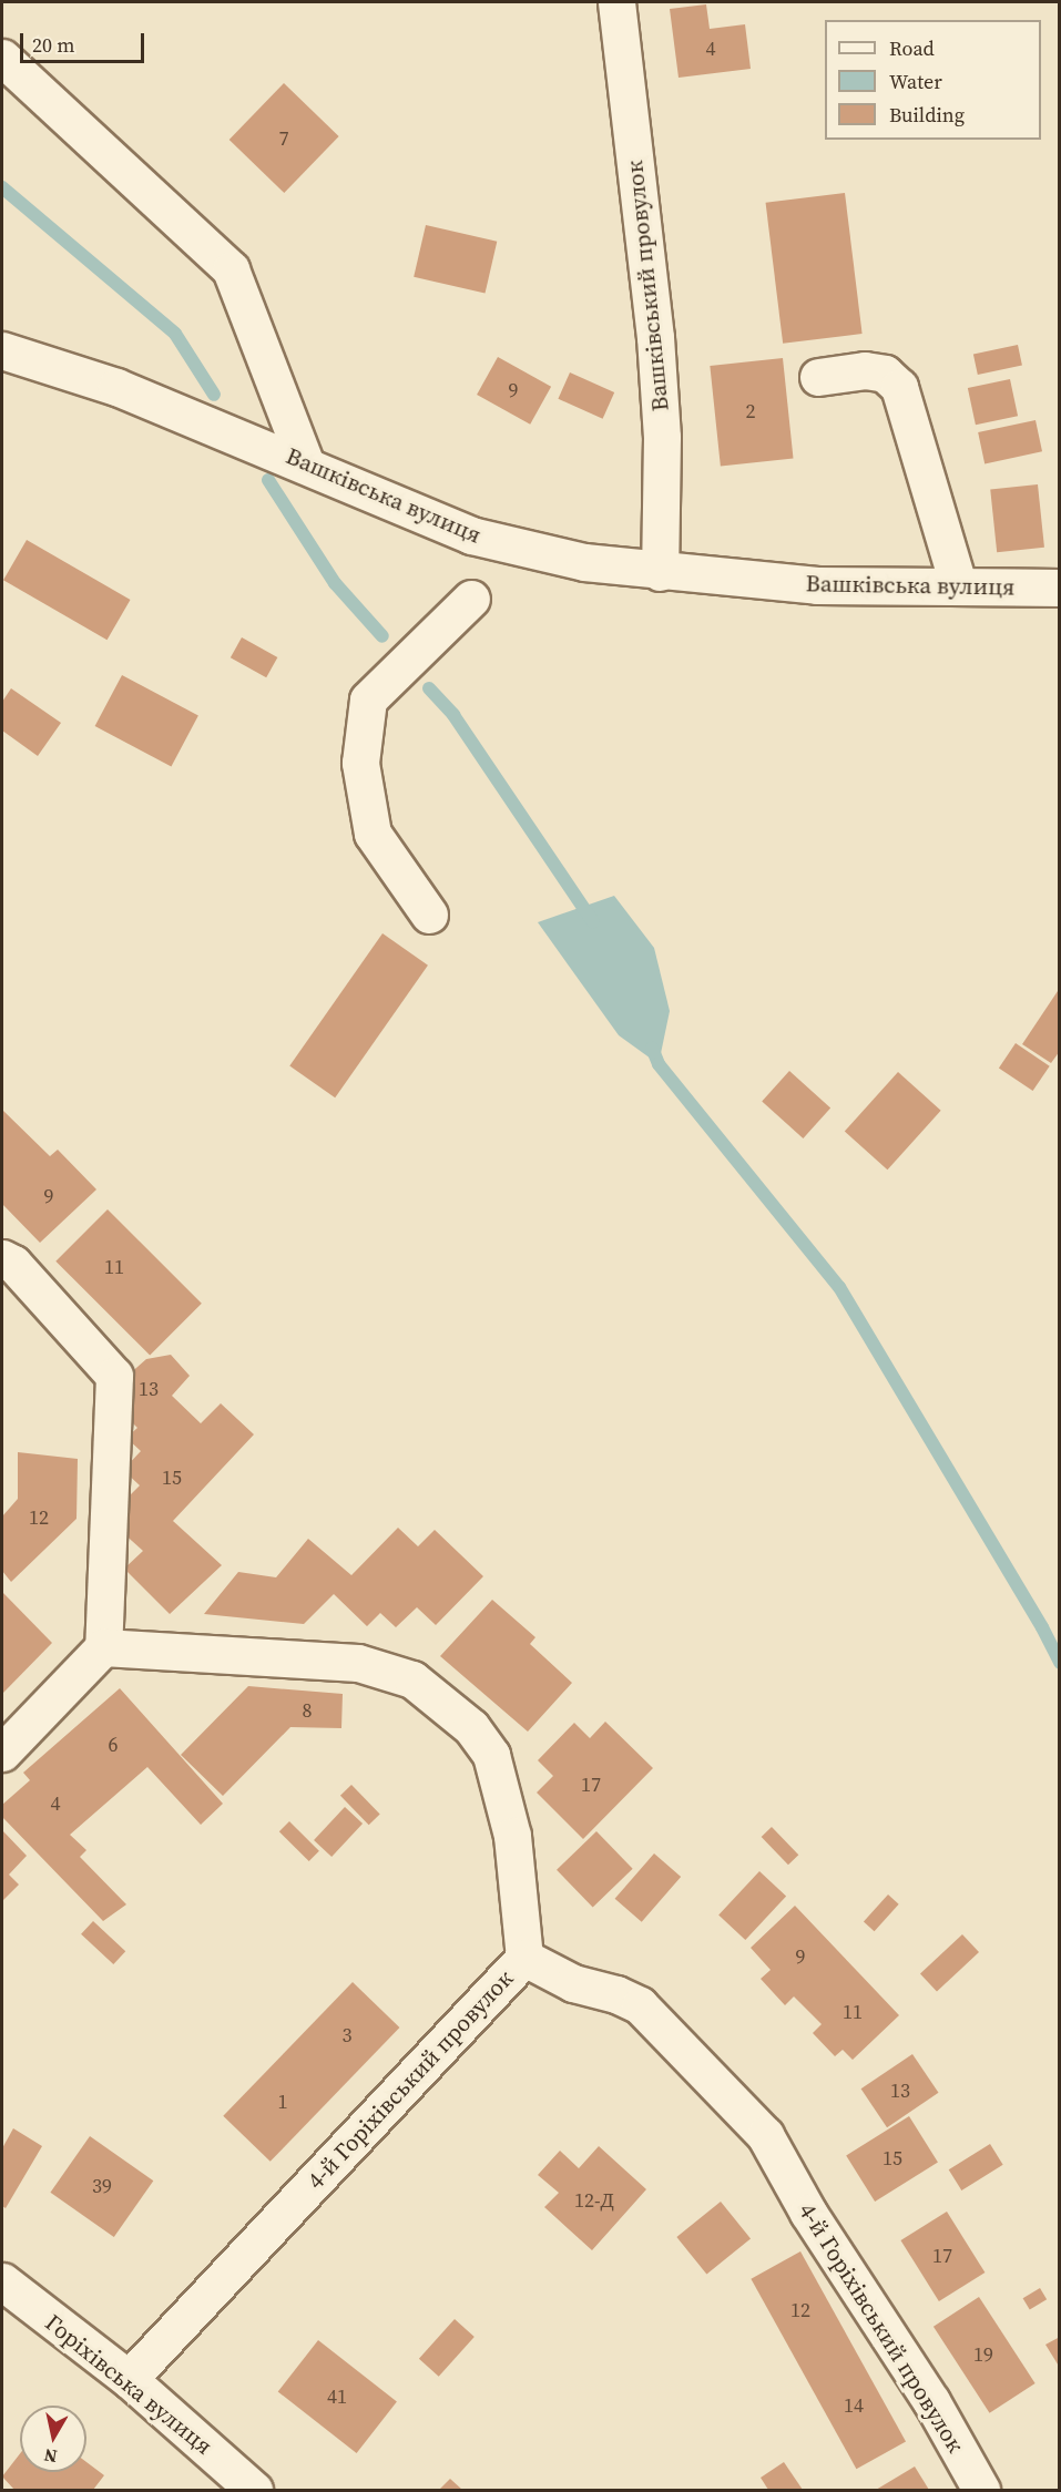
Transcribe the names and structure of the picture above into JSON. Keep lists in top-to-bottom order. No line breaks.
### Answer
{"streets":{"street":["Вашківський провулок","Вашківська вулиця","4-й Горіхівський провулок","Горіхівська вулиця"]},"crossings":[["Вашківський провулок","Вашківська вулиця"],["4-й Горіхівський провулок","Горіхівська вулиця"]],"house_numbers":["4","7","9","2","9","11","13","15","12","8","6","17","4","9","11","3","13","1","15","39","12-Д","17","12","19","41","14"],"legend":["Road","Water","Building"],"scale_bar":"20 m","north":"bottom"}
